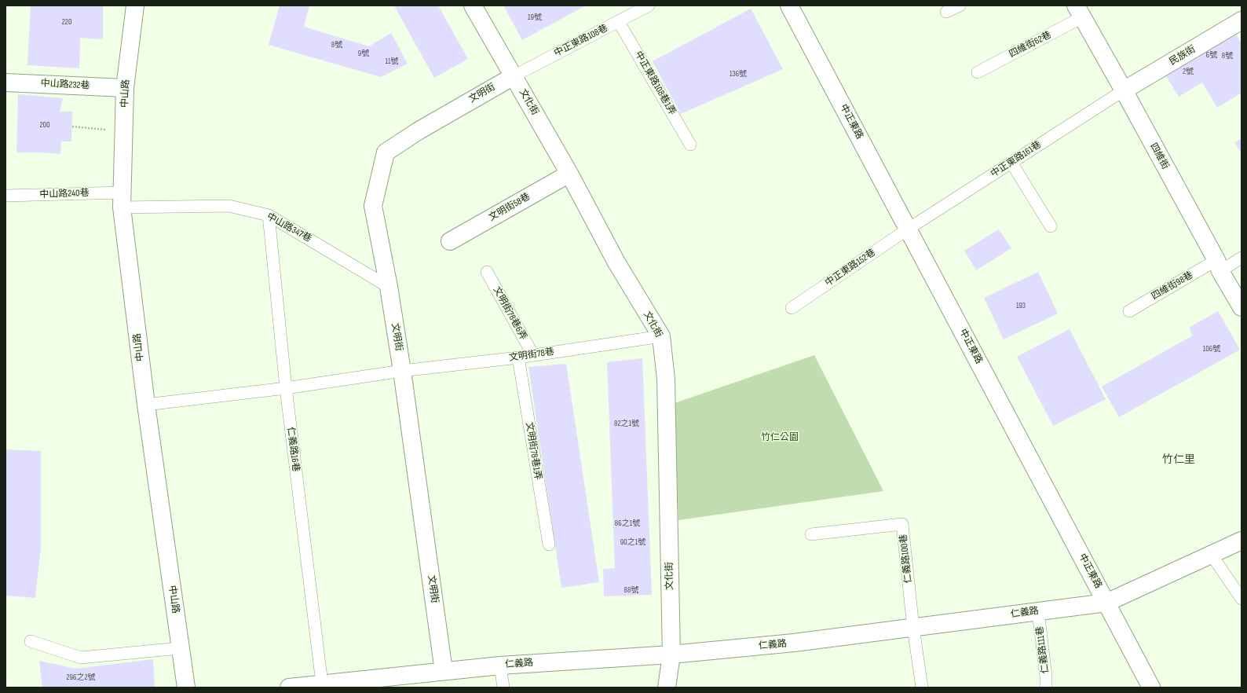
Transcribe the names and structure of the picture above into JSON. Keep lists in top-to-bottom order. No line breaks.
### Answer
{"streets":{"street":["民族街","中山路232巷","中山路","文明街","文化街","中正東路","四維街","文明街58巷","仁義路"],"lane":["中正東路108巷","四維街62巷","中正東路108巷1弄","中正東路161巷","中山路240巷","中山路347巷","中正東路152巷","四維街98巷","文明街78巷6弄","文明街78巷","仁義路16巷","文明街78巷1弄","仁義路100巷","仁義路111巷"]},"crossings":[["中正東路108巷","中正東路108巷1弄"],["中正東路108巷","文明街"],["中正東路108巷","文化街"],["四維街62巷","四維街"],["民族街","四維街"],["民族街","中正東路161巷"],["中山路232巷","中山路"],["中山路","中山路240巷"],["中山路","中山路347巷"],["中山路","文明街78巷"],["文明街","文化街"],["文明街","中山路347巷"],["文明街","文明街78巷"],["文明街","仁義路"],["文化街","文明街58巷"],["文化街","文明街78巷"],["文化街","仁義路"],["中正東路","中正東路161巷"],["中正東路","中正東路152巷"],["中正東路","仁義路"],["四維街","中正東路161巷"],["四維街","四維街98巷"],["中正東路161巷","中正東路152巷"],["中山路240巷","中山路347巷"],["中山路347巷","仁義路16巷"],["文明街78巷6弄","文明街78巷"],["文明街78巷","仁義路16巷"],["文明街78巷","文明街78巷1弄"],["仁義路16巷","仁義路"],["仁義路100巷","仁義路"],["仁義路","仁義路111巷"]],"districts":["竹仁里"],"parks":["竹仁公園"],"house_numbers":["19號","220","8號","9號","6號","8號","11號","2號","136號","200","193","106號","82之1號","86之1號","90之1號","88號","296之2號"]}
